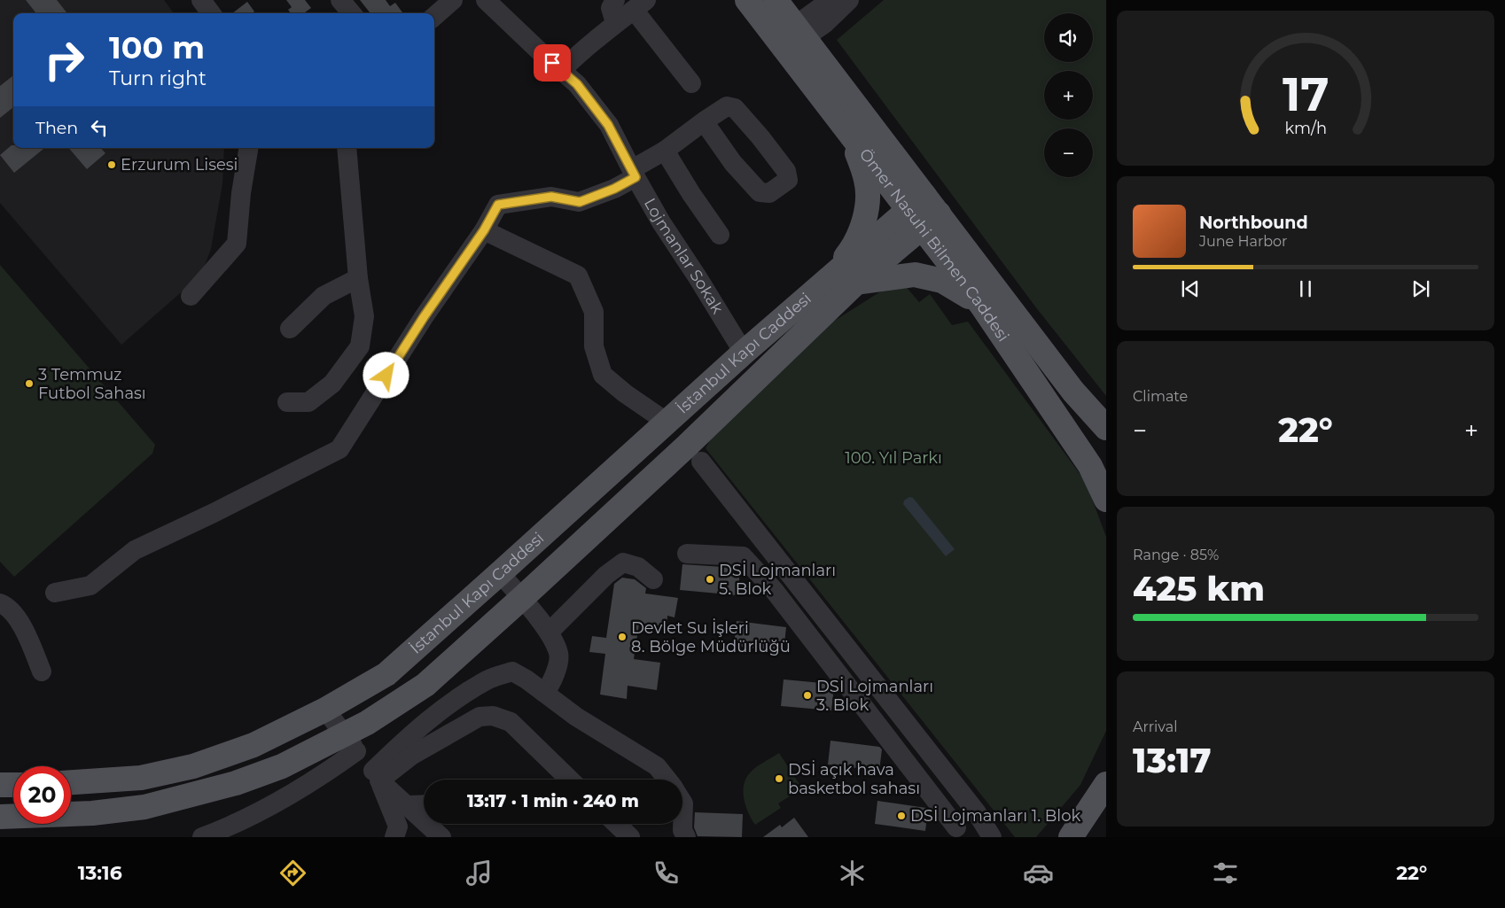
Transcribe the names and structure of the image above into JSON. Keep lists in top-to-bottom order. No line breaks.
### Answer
{"streets":{"main road":["Ömer Nasuhi Bilmen Caddesi","İstanbul Kapı Caddesi"],"street":["Lojmanlar Sokak"]},"crossings":[["Lojmanlar Sokak","İstanbul Kapı Caddesi"]],"parks":["100. Yıl Parkı"],"places":["Erzurum Lisesi","3 Temmuz Futbol Sahası","DSİ Lojmanları 5. Blok","Devlet Su İşleri 8. Bölge Müdürlüğü","DSİ Lojmanları 3. Blok","DSİ açık hava basketbol sahası","DSİ Lojmanları 1. Blok"],"page":{"map_buttons":["+","−"],"turn":["100 m","Turn right"],"then":"Then","song":["Northbound","June Harbor"],"tile":["Climate",["Range · 85%","425 km"],["Arrival","13:17"]],"heat":["−","22°","+"],"limit":"20","trip":"13:17 · 1 min · 240 m","tabs":["13:16","22°"],"gauge":["17","km/h"]}}
